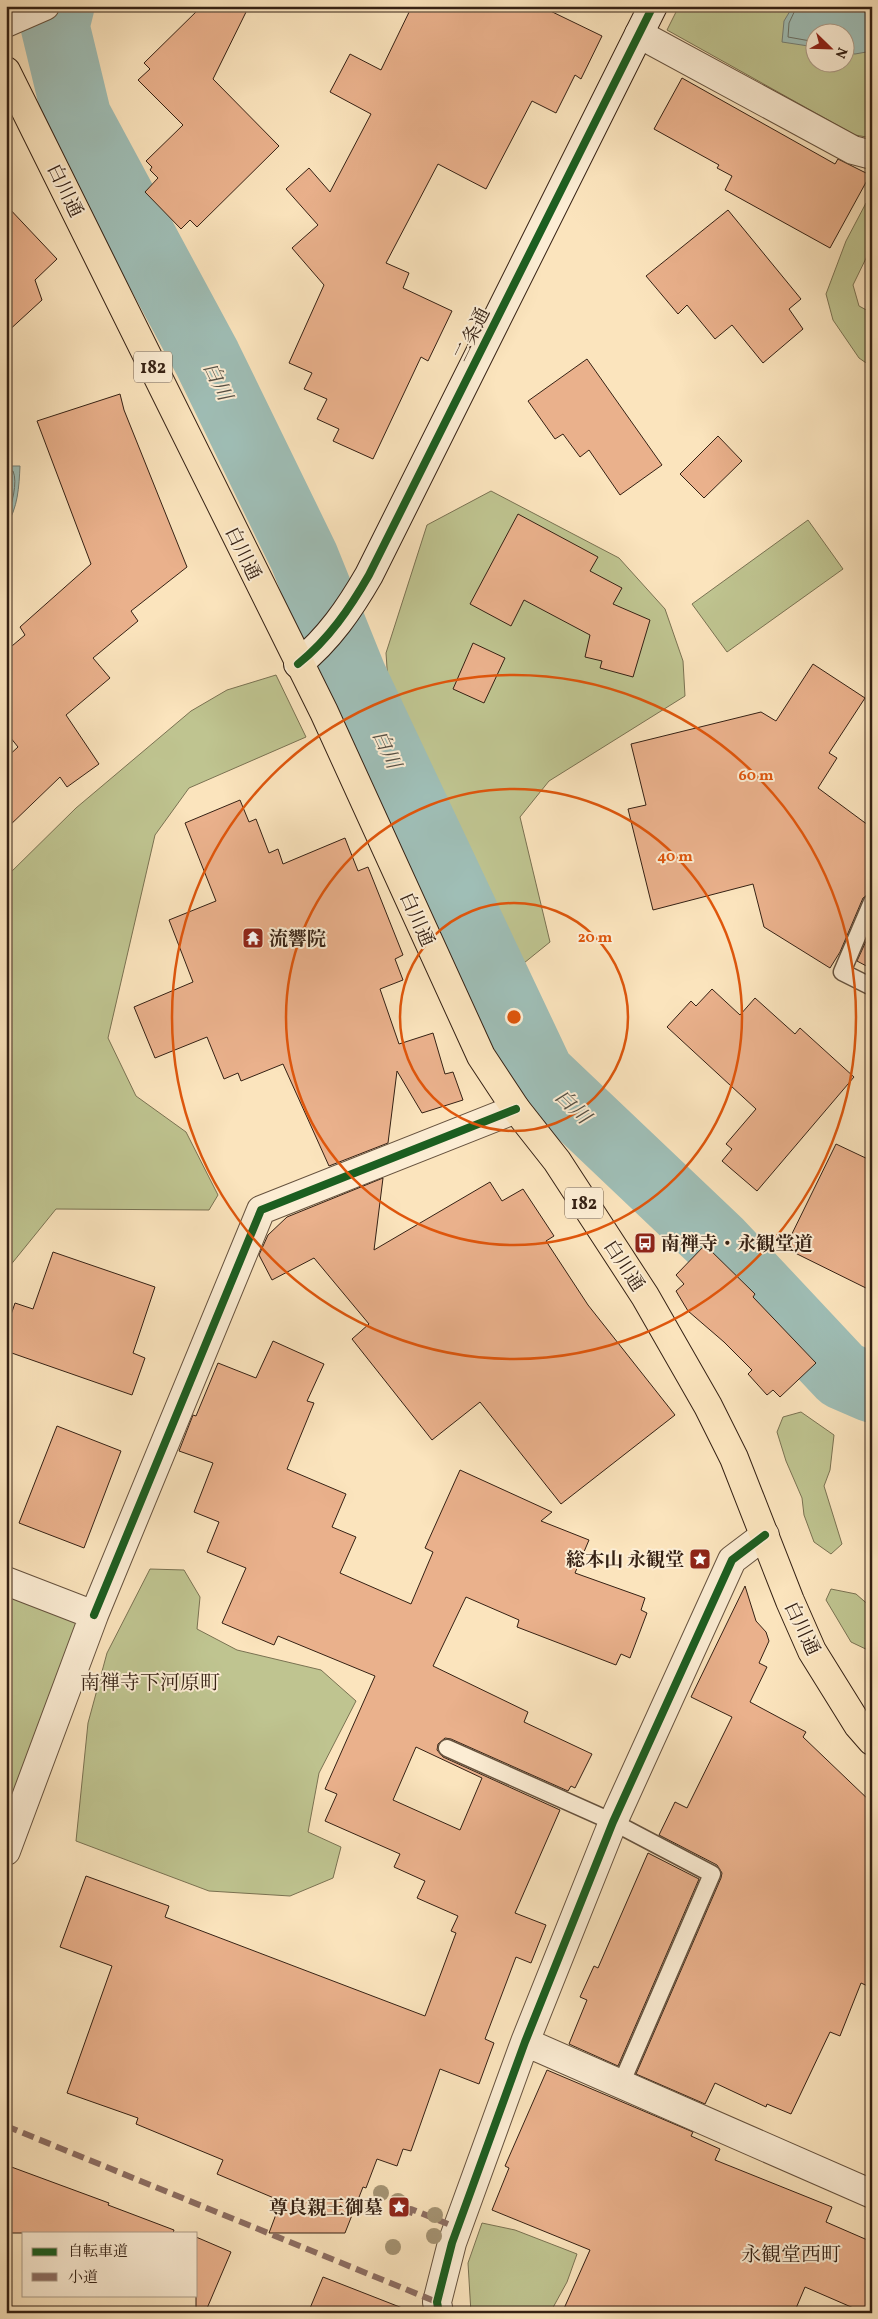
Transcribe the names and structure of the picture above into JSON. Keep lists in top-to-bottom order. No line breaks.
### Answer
{"streets":{"main road":["白川通","182"],"street":["二条通"]},"crossings":[["白川通","二条通"]],"districts":["南禅寺下河原町","永観堂西町"],"water":["白川"],"places":{"temple":["流響院"],"bus stop":["南禅寺・永観堂道"],"place":["総本山 永観堂","尊良親王御墓"]},"legend":["自転車道","小道"],"north":"bottom right","rings":["60 m","40 m","20 m"]}
